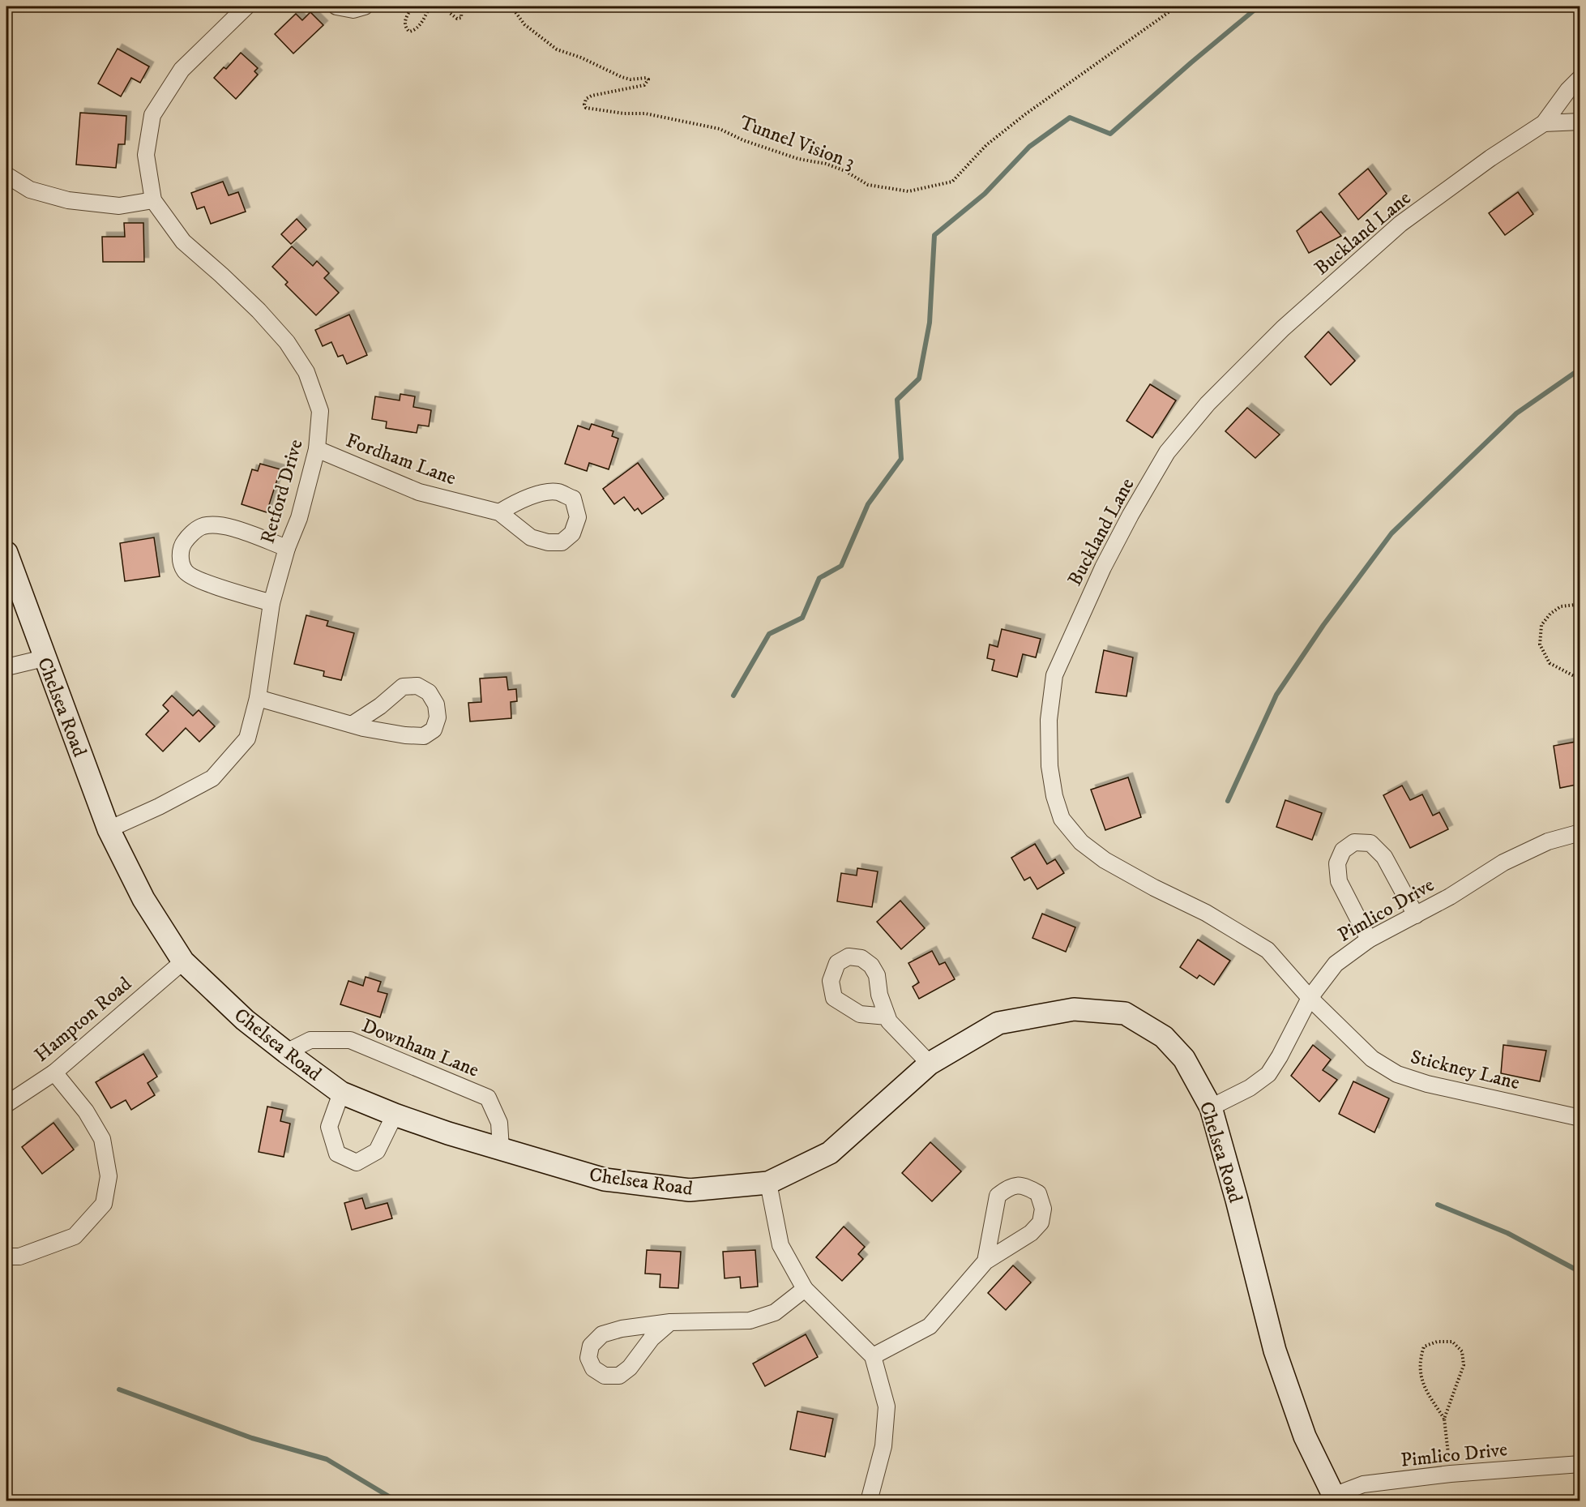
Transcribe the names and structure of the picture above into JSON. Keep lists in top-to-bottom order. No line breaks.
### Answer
{"streets":{"street":["Buckland Lane","Fordham Lane","Retford Drive","Chelsea Road","Pimlico Drive","Hampton Road","Downham Lane","Stickney Lane"],"path":["Tunnel Vision 3"]},"crossings":[["Buckland Lane","Pimlico Drive"],["Buckland Lane","Stickney Lane"],["Fordham Lane","Retford Drive"],["Retford Drive","Chelsea Road"],["Chelsea Road","Pimlico Drive"],["Chelsea Road","Hampton Road"],["Chelsea Road","Downham Lane"],["Pimlico Drive","Stickney Lane"]]}
